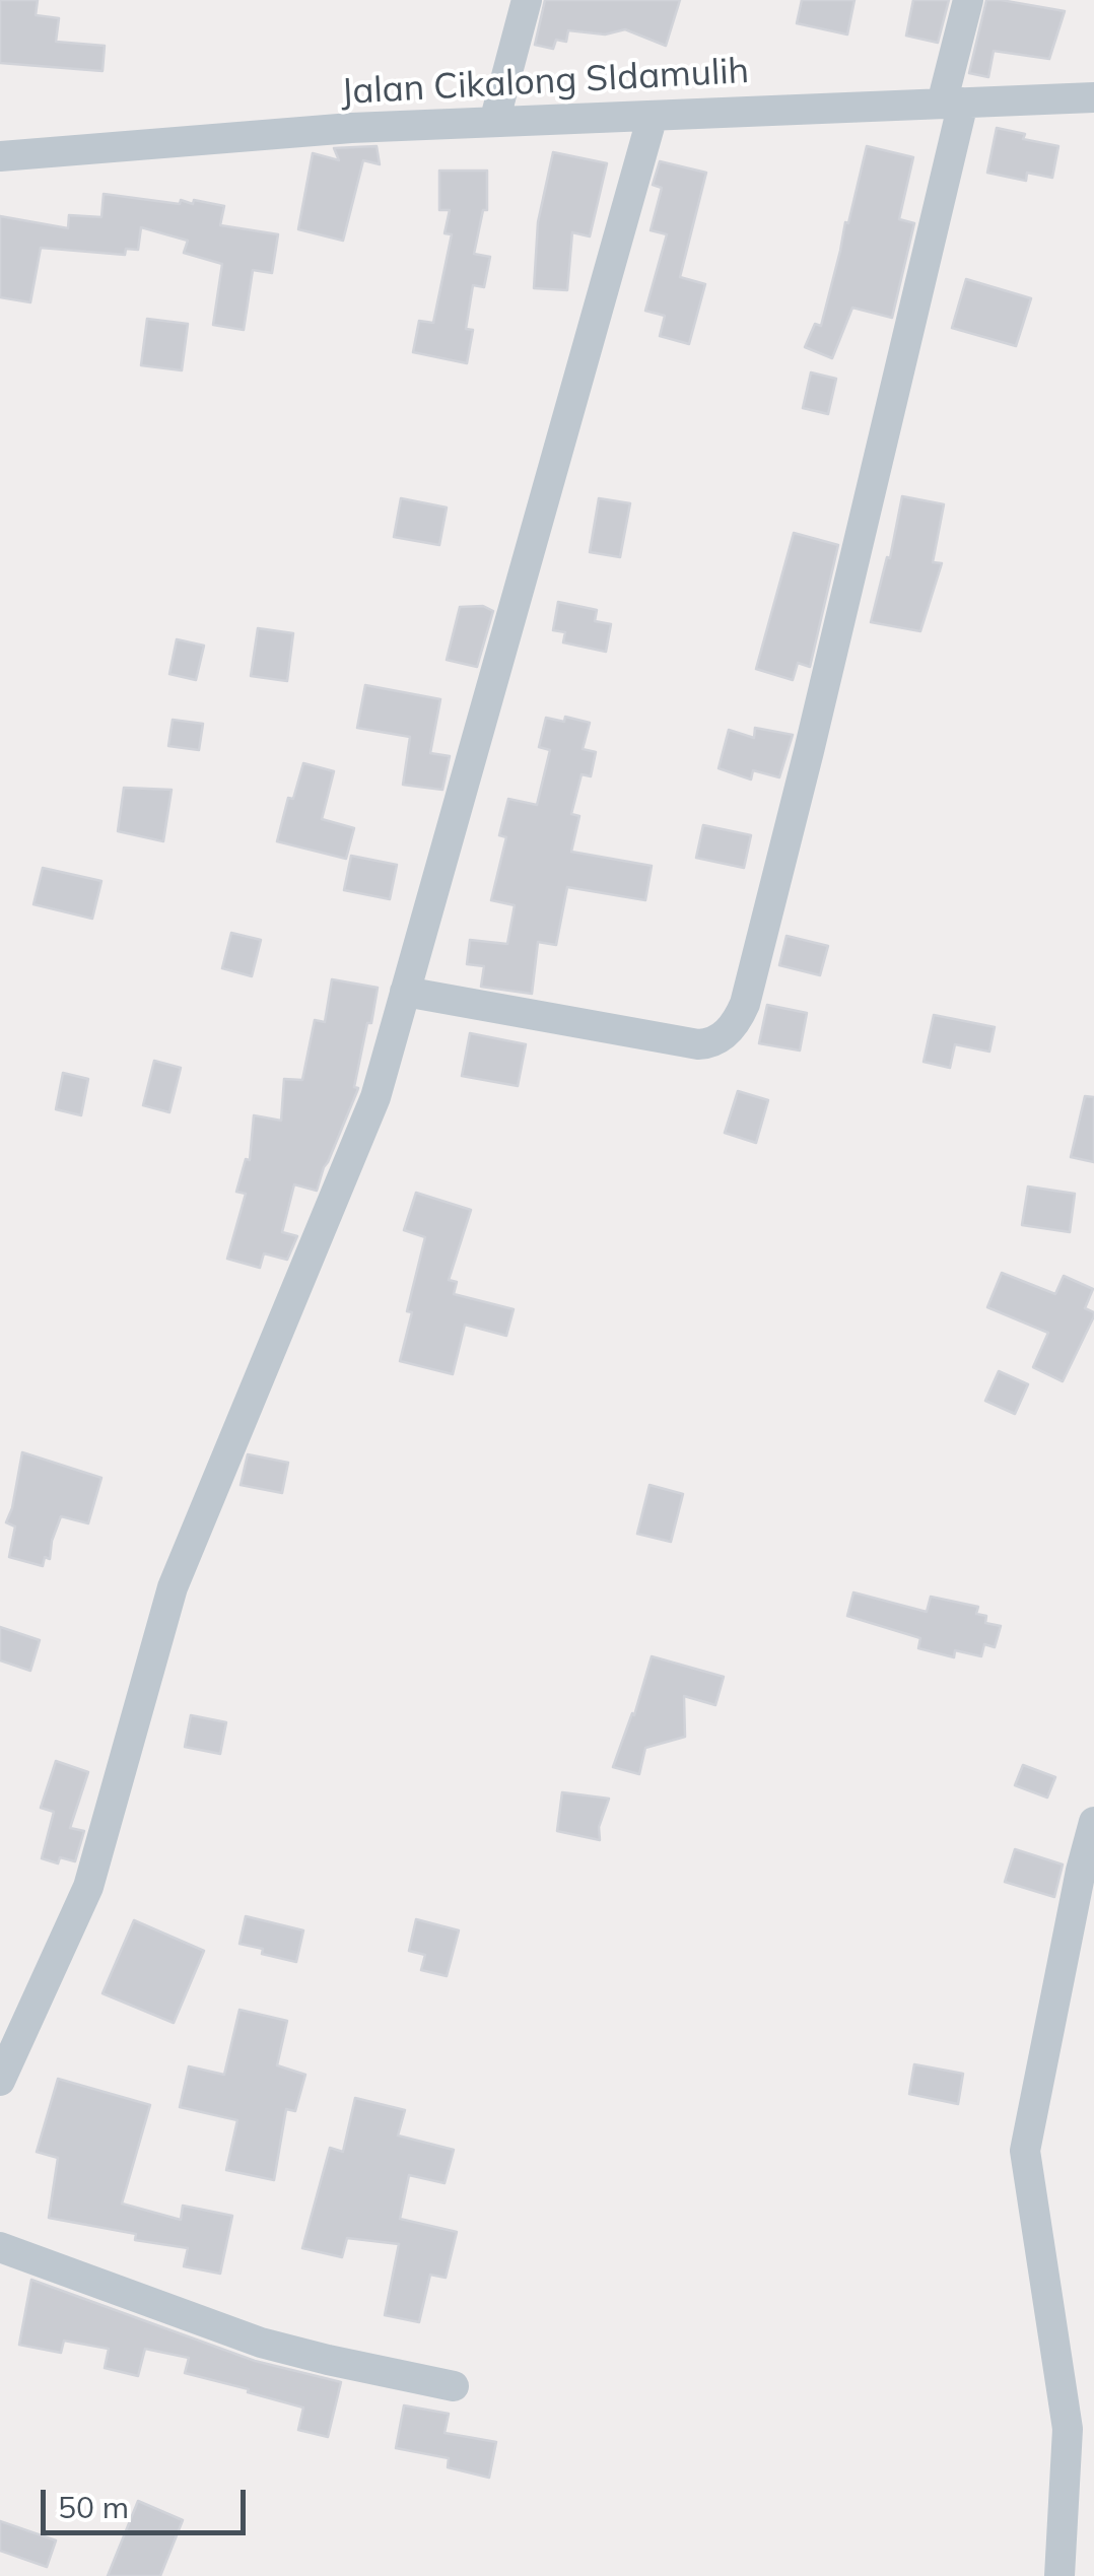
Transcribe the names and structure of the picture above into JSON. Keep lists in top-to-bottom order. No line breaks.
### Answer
{"streets":{"street":["Jalan Cikalong SIdamulih"]},"scale_bar":"50 m"}
